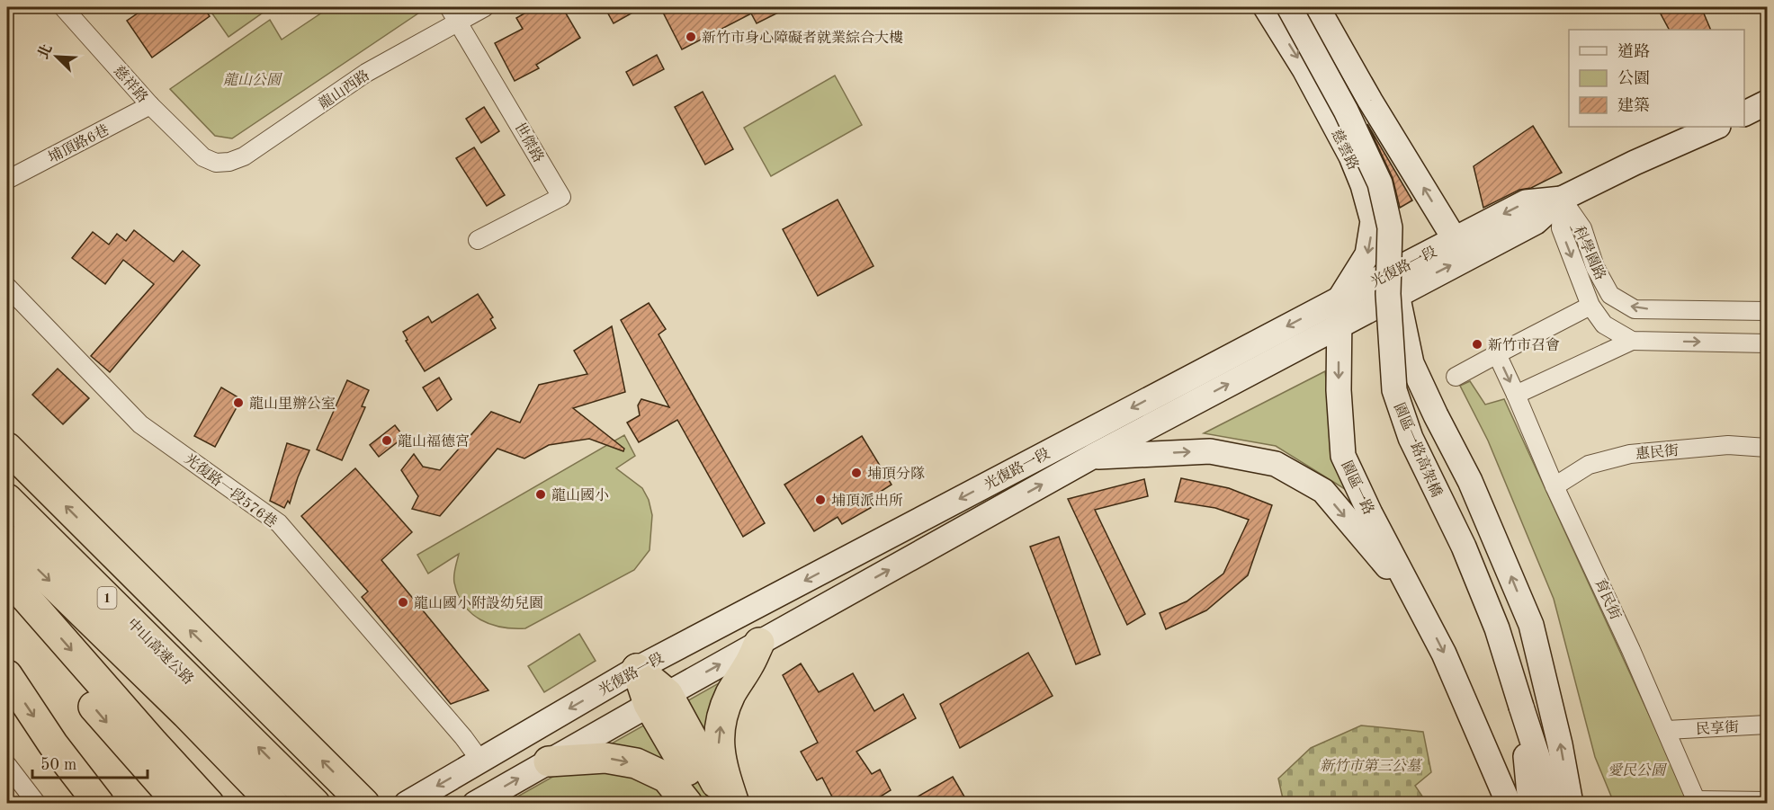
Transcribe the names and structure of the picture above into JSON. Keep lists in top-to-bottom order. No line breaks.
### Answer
{"streets":{"highway":["1","中山高速公路"],"main road":["慈雲路","光復路一段","園區一路高架橋","園區一路"],"street":["慈祥路","龍山西路","世傑路","埔頂路6巷","科學園路","惠民街","光復路一段576巷","育民街","民享街"]},"crossings":[["慈祥路","龍山西路"],["慈祥路","埔頂路6巷"],["龍山西路","世傑路"],["慈雲路","光復路一段"],["慈雲路","園區一路"],["科學園路","光復路一段"],["科學園路","育民街"],["光復路一段","園區一路"],["光復路一段","光復路一段576巷"],["惠民街","育民街"],["育民街","民享街"]],"parks":["龍山公園","新竹市第三公墓","愛民公園"],"places":["新竹市身心障礙者就業綜合大樓","新竹市召會","龍山里辦公室","龍山福德宮","埔頂分隊","龍山國小","埔頂派出所","龍山國小附設幼兒園"],"legend":["道路","公園","建築"],"scale_bar":"50 m","north":"top left"}
